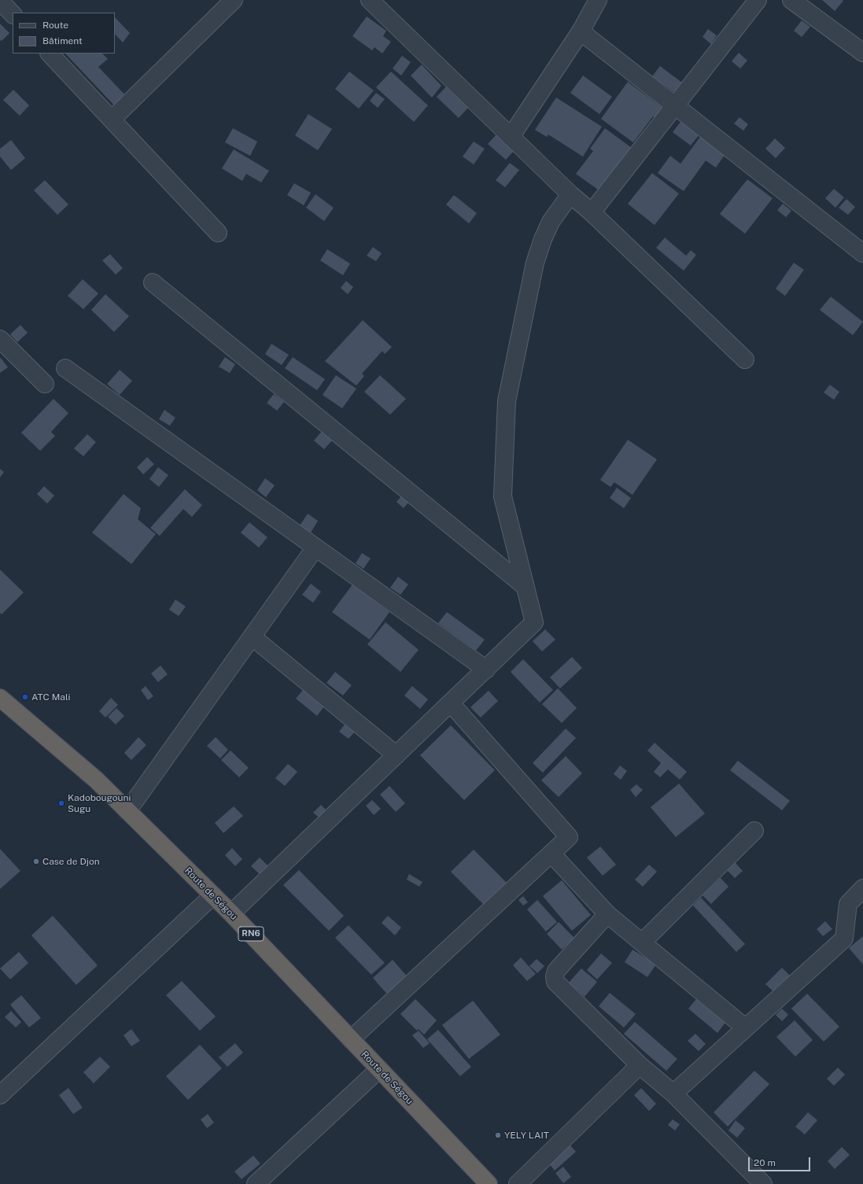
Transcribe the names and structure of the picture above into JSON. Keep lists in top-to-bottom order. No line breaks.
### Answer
{"streets":{"highway":["Route de Ségou","RN6"]},"places":["ATC Mali","Kadobougouni Sugu","Case de Djon","YELY LAIT"],"legend":["Route","Bâtiment"],"scale_bar":"20 m"}
